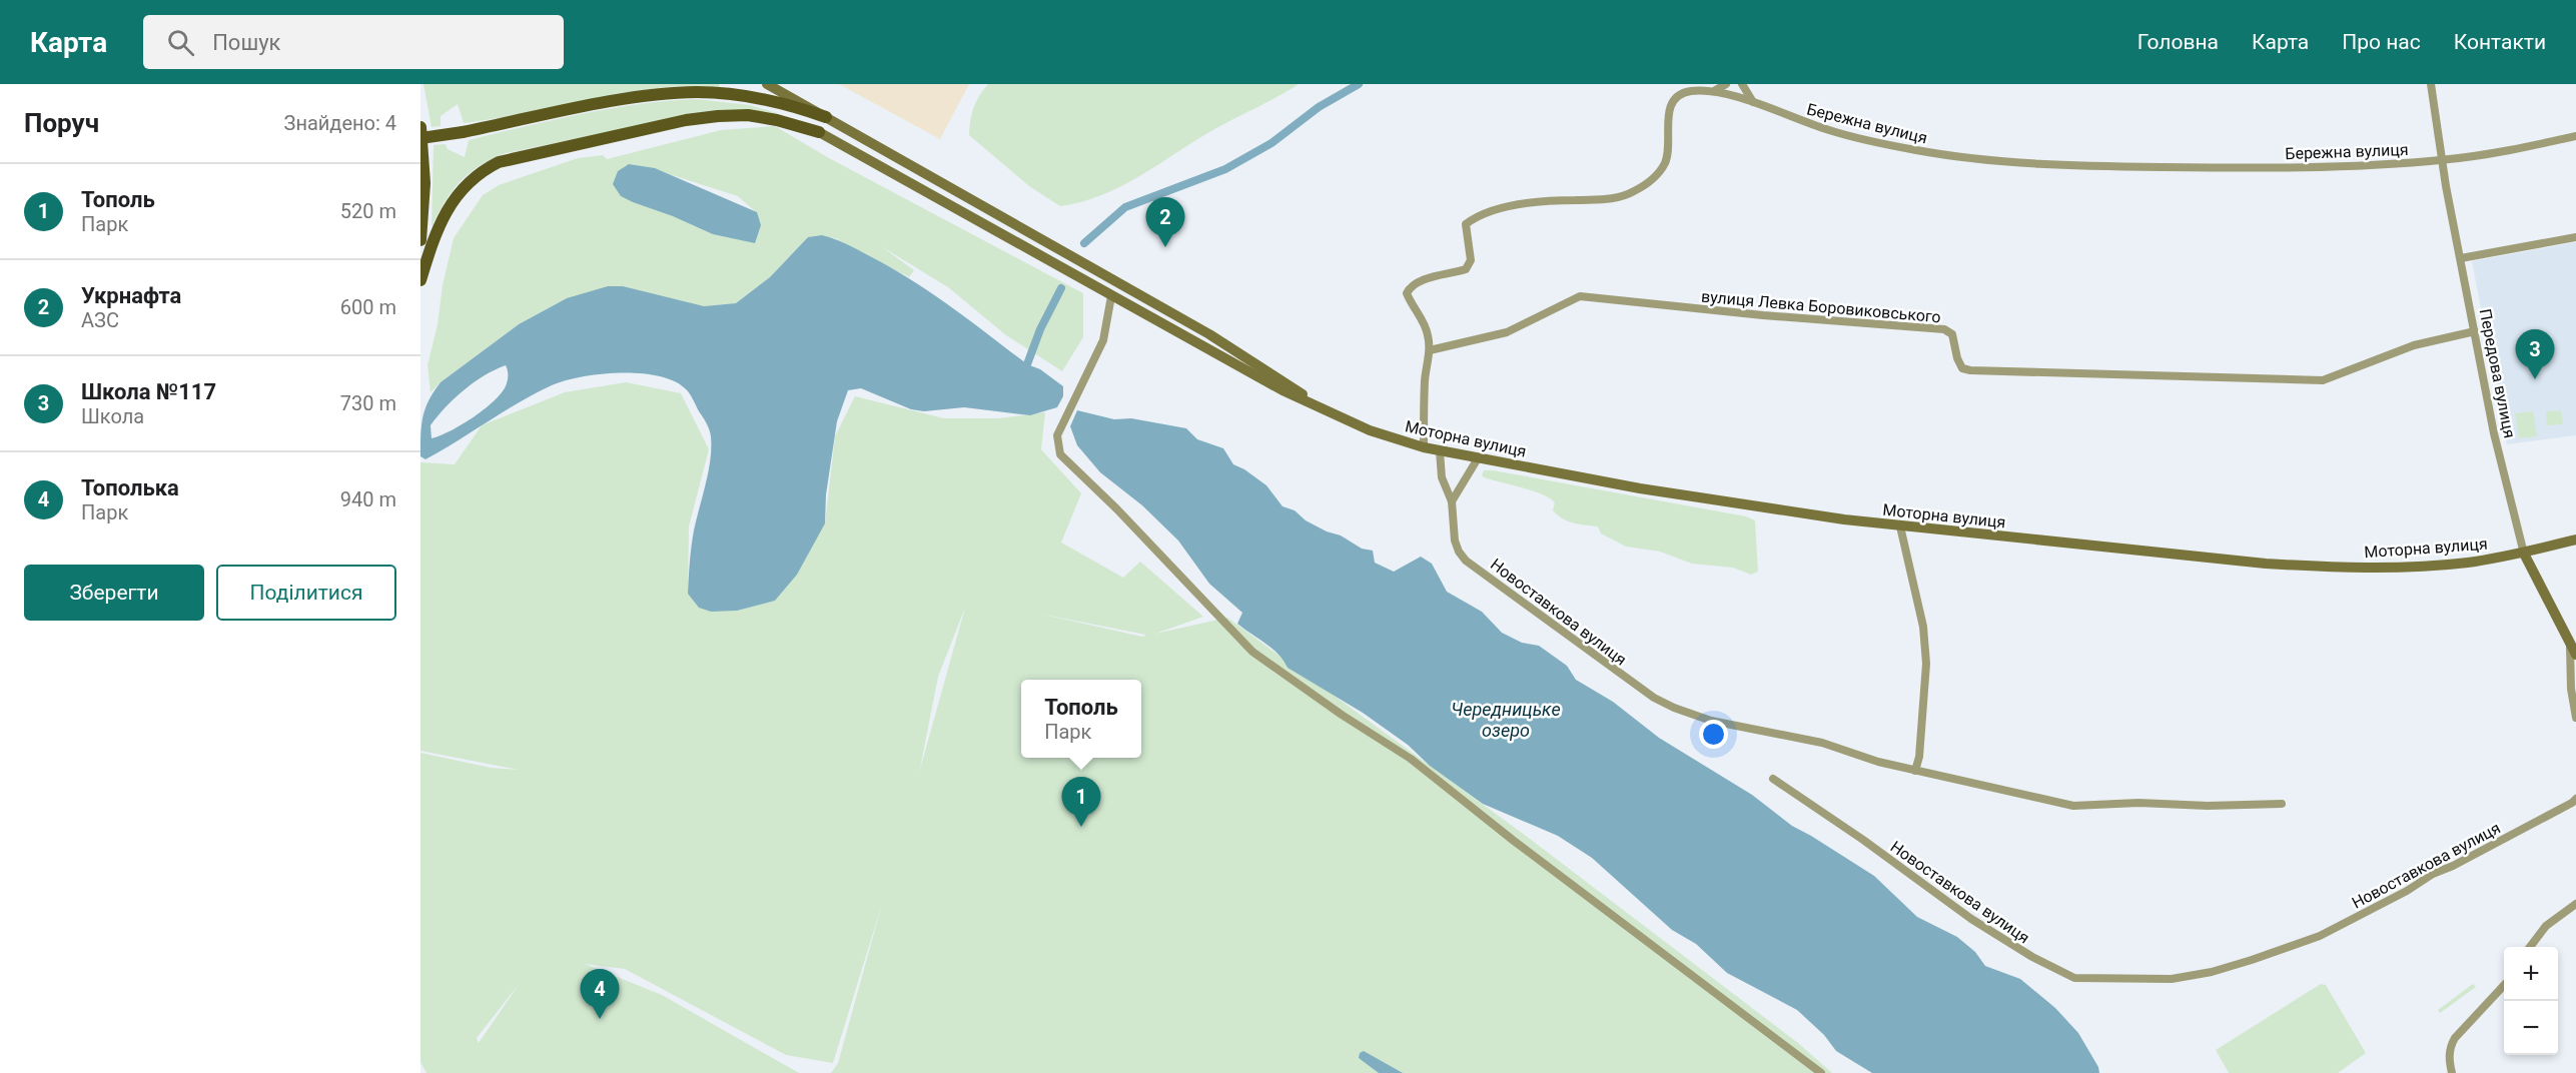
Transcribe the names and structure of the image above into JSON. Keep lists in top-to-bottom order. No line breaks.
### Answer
{"streets":{"street":["Бережна вулиця","вулиця Левка Боровиковського","Передова вулиця","Моторна вулиця","Новоставкова вулиця"]},"crossings":[["Бережна вулиця","вулиця Левка Боровиковського"],["Бережна вулиця","Передова вулиця"],["Бережна вулиця","Моторна вулиця"],["вулиця Левка Боровиковського","Передова вулиця"],["Передова вулиця","Моторна вулиця"],["Моторна вулиця","Новоставкова вулиця"]],"water":["Чередницьке озеро"],"page":{"header":"Карта","search":"Пошук","nav":["Головна","Карта","Про нас","Контакти"],"heading":["Поруч","Знайдено: 4"],"list":[{"mark":"1","name":"Тополь","note":"Парк","value":"520 m"},{"mark":"2","name":"Укрнафта","note":"АЗС","value":"600 m"},{"mark":"3","name":"Школа №117","note":"Школа","value":"730 m"},{"mark":"4","name":"Тополька","note":"Парк","value":"940 m"}],"pins":["2","3","1","4"],"buttons":["Зберегти","Поділитися"],"popup":["Тополь","Парк"],"map_buttons":["+","−"]}}
